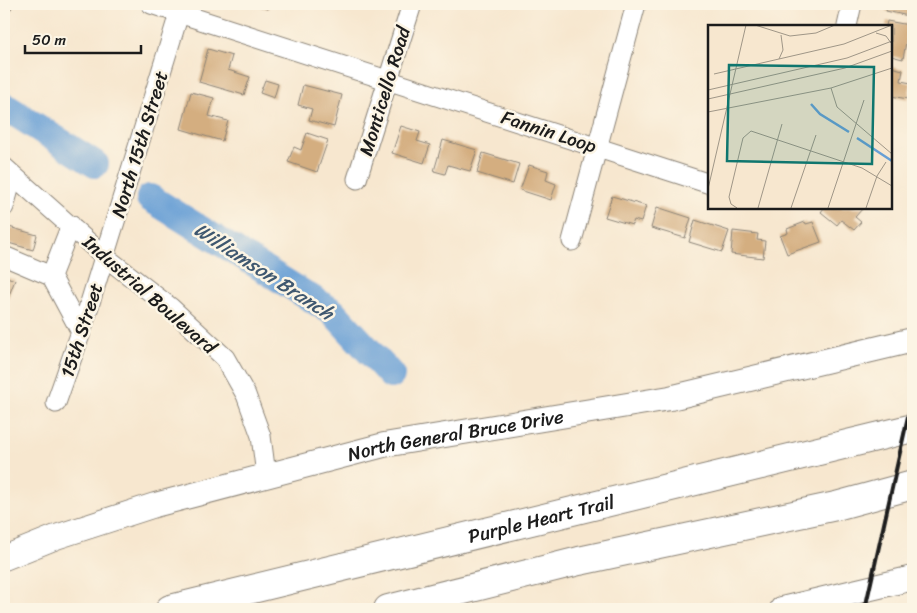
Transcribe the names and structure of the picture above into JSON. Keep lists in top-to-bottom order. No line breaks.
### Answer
{"streets":{"highway":["Purple Heart Trail"],"main road":["North General Bruce Drive"],"street":["Monticello Road","Fannin Loop","North 15th Street","Industrial Boulevard","15th Street"]},"crossings":[["Monticello Road","Fannin Loop"],["Fannin Loop","North 15th Street"],["North 15th Street","Industrial Boulevard"],["North 15th Street","15th Street"],["Industrial Boulevard","15th Street"],["Industrial Boulevard","North General Bruce Drive"]],"water":["Williamson Branch"],"scale_bar":"50 m"}
